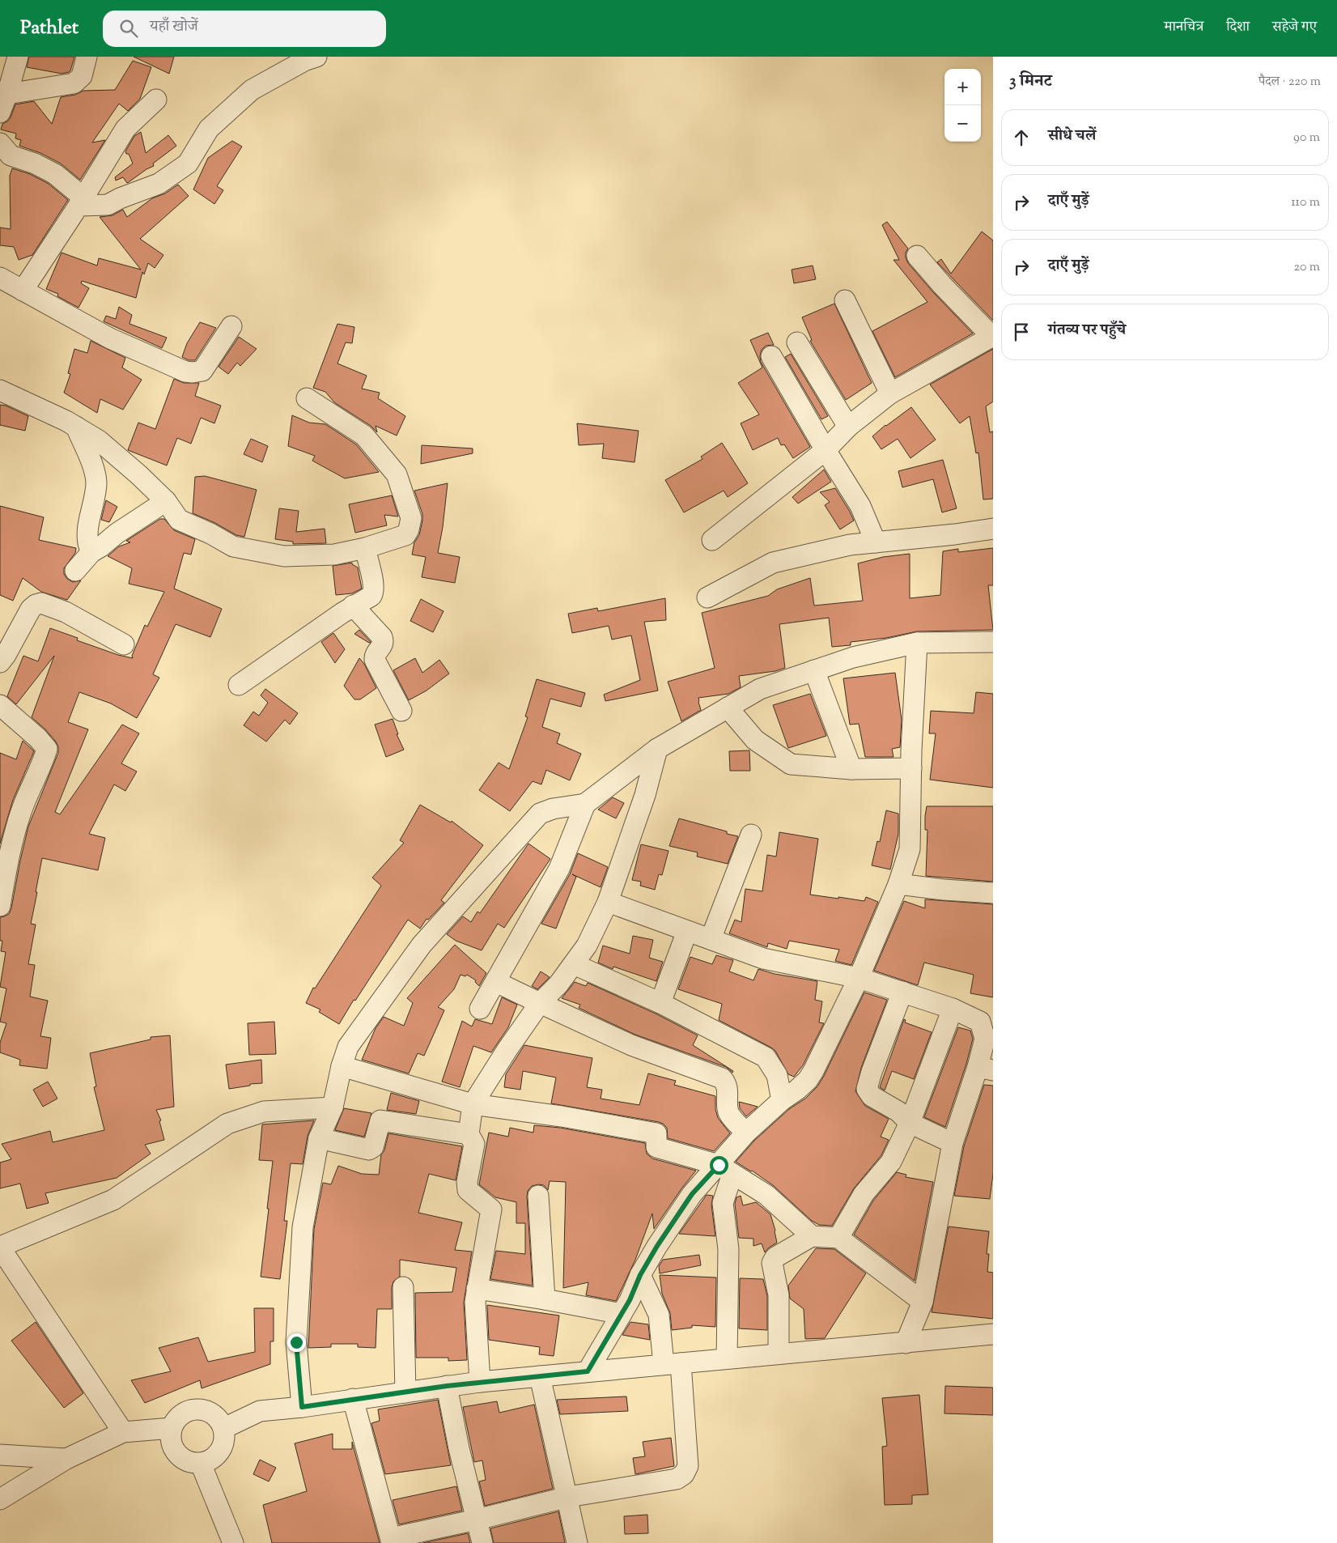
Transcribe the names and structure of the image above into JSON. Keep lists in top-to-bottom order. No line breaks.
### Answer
{"page":{"header":"Pathlet","search":"यहाँ खोजें","nav":["मानचित्र","दिशा","सहेजे गए"],"heading":["3 मिनट","पैदल · 220 m"],"map_buttons":["+","−"],"list":[["सीधे चलें","90 m"],["दाएँ मुड़ें","110 m"],["दाएँ मुड़ें","20 m"],"गंतव्य पर पहुँचे"]}}
